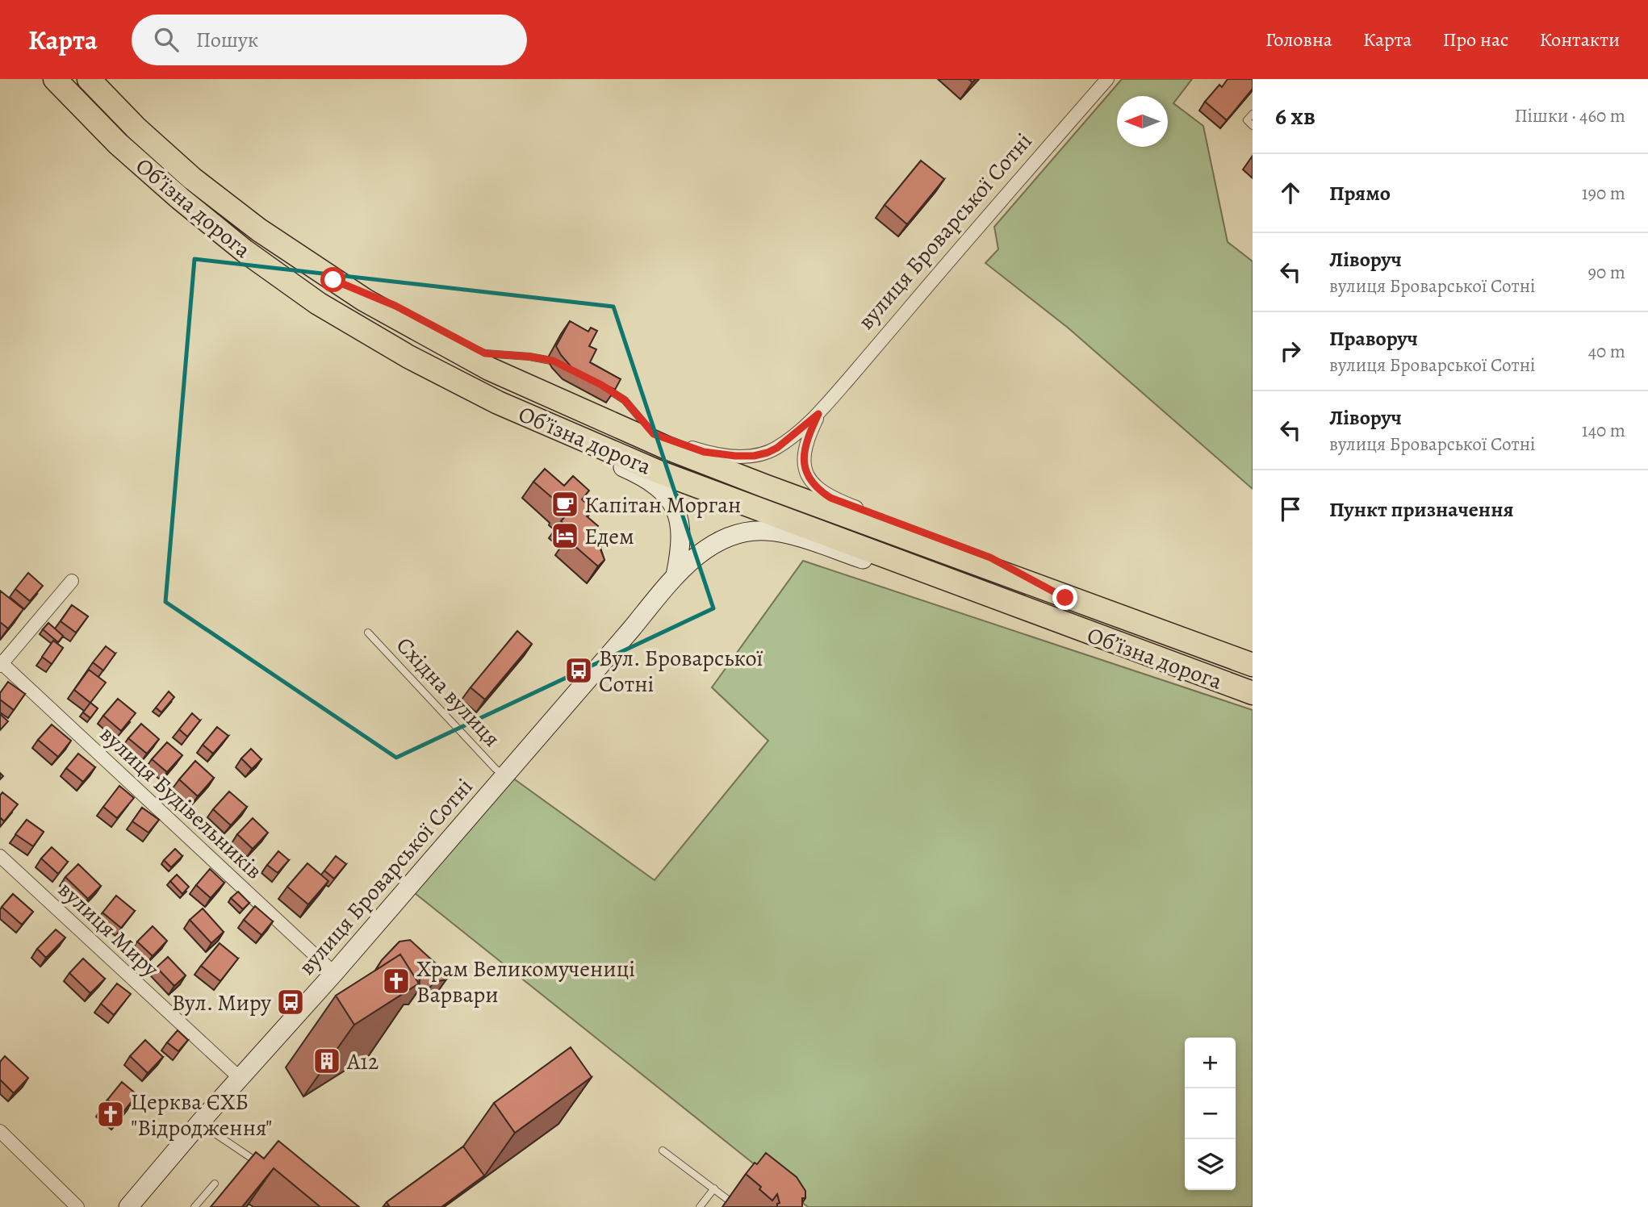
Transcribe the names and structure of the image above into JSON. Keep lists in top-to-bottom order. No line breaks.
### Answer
{"streets":{"highway":["Обʼїзна дорога"],"street":["вулиця Броварської Сотні","вулиця Будівельників","вулиця Миру"],"lane":["Східна вулиця"]},"crossings":[["Обʼїзна дорога","вулиця Броварської Сотні"],["вулиця Броварської Сотні","Східна вулиця"],["вулиця Броварської Сотні","вулиця Будівельників"],["вулиця Броварської Сотні","вулиця Миру"]],"places":{"cafe":["Капітан Морган"],"hotel":["Едем"],"bus stop":["Вул. Броварської Cотні","Вул. Миру"],"church":["Храм Великомучениці Варвари","Церква ЄХБ \"Відродження\""],"building":["А12"]},"north":"left","page":{"header":"Карта","search":"Пошук","nav":["Головна","Карта","Про нас","Контакти"],"heading":["6 хв","Пішки · 460 m"],"list":[["Прямо","190 m"],["Ліворуч","вулиця Броварської Сотні","90 m"],["Праворуч","вулиця Броварської Сотні","40 m"],["Ліворуч","вулиця Броварської Сотні","140 m"],"Пункт призначення"],"map_buttons":["+","−"]}}
